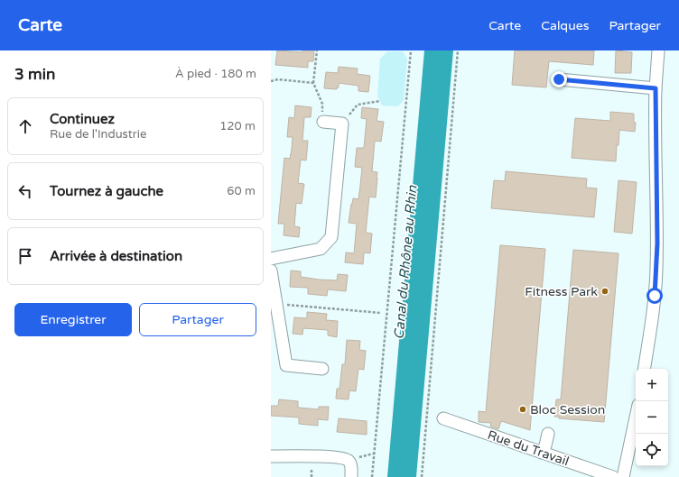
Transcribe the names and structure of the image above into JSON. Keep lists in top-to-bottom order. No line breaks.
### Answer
{"streets":{"street":["Rue du Travail"]},"water":["Canal du Rhône au Rhin"],"places":["Fitness Park","Bloc Session"],"page":{"header":"Carte","nav":["Carte","Calques","Partager"],"heading":["3 min","À pied · 180 m"],"list":[["Continuez","Rue de l'Industrie","120 m"],["Tournez à gauche","60 m"],"Arrivée à destination"],"buttons":["Enregistrer","Partager"],"map_buttons":["+","−"]}}
